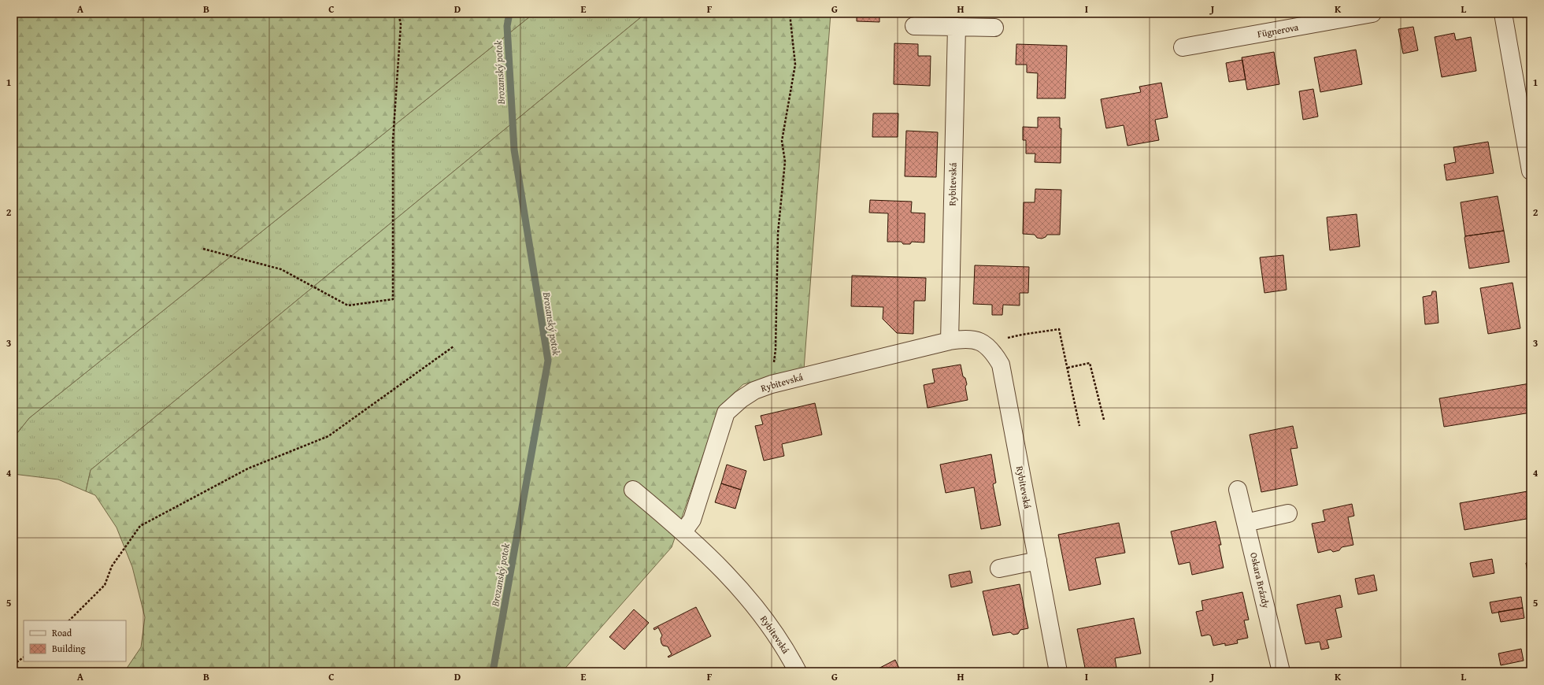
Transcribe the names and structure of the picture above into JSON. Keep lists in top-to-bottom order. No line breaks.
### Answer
{"streets":{"street":["Fügnerova","Rybitevská","Oskara Brázdy"]},"water":["Brozanský potok"],"legend":["Road","Building"],"grid":{"columns":["A","B","C","D","E","F","G","H","I","J","K","L"],"rows":["1","2","3","4","5"]}}
